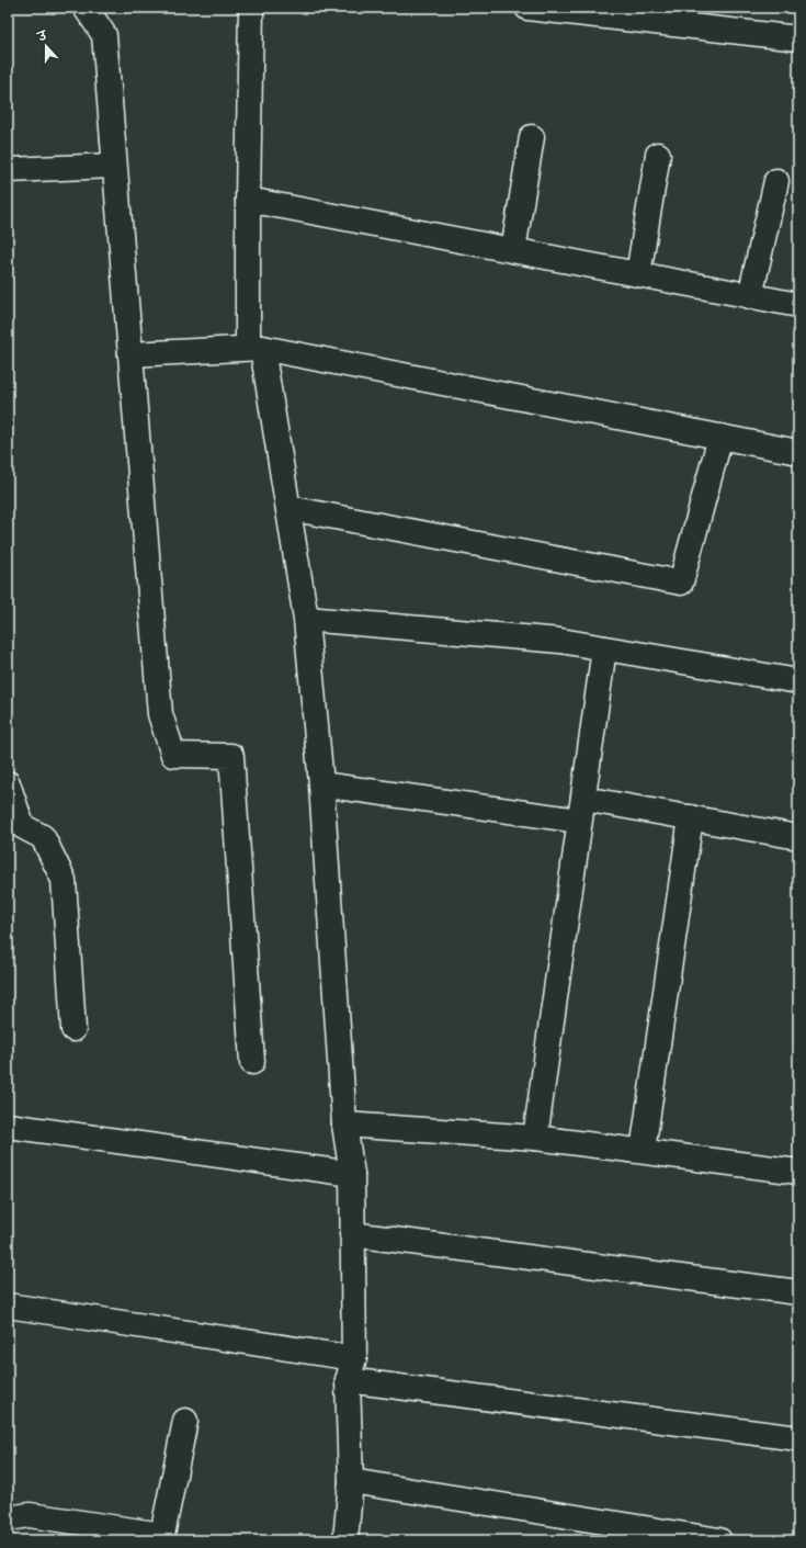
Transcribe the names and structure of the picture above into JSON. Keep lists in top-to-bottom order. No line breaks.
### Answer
{"north":"top"}
